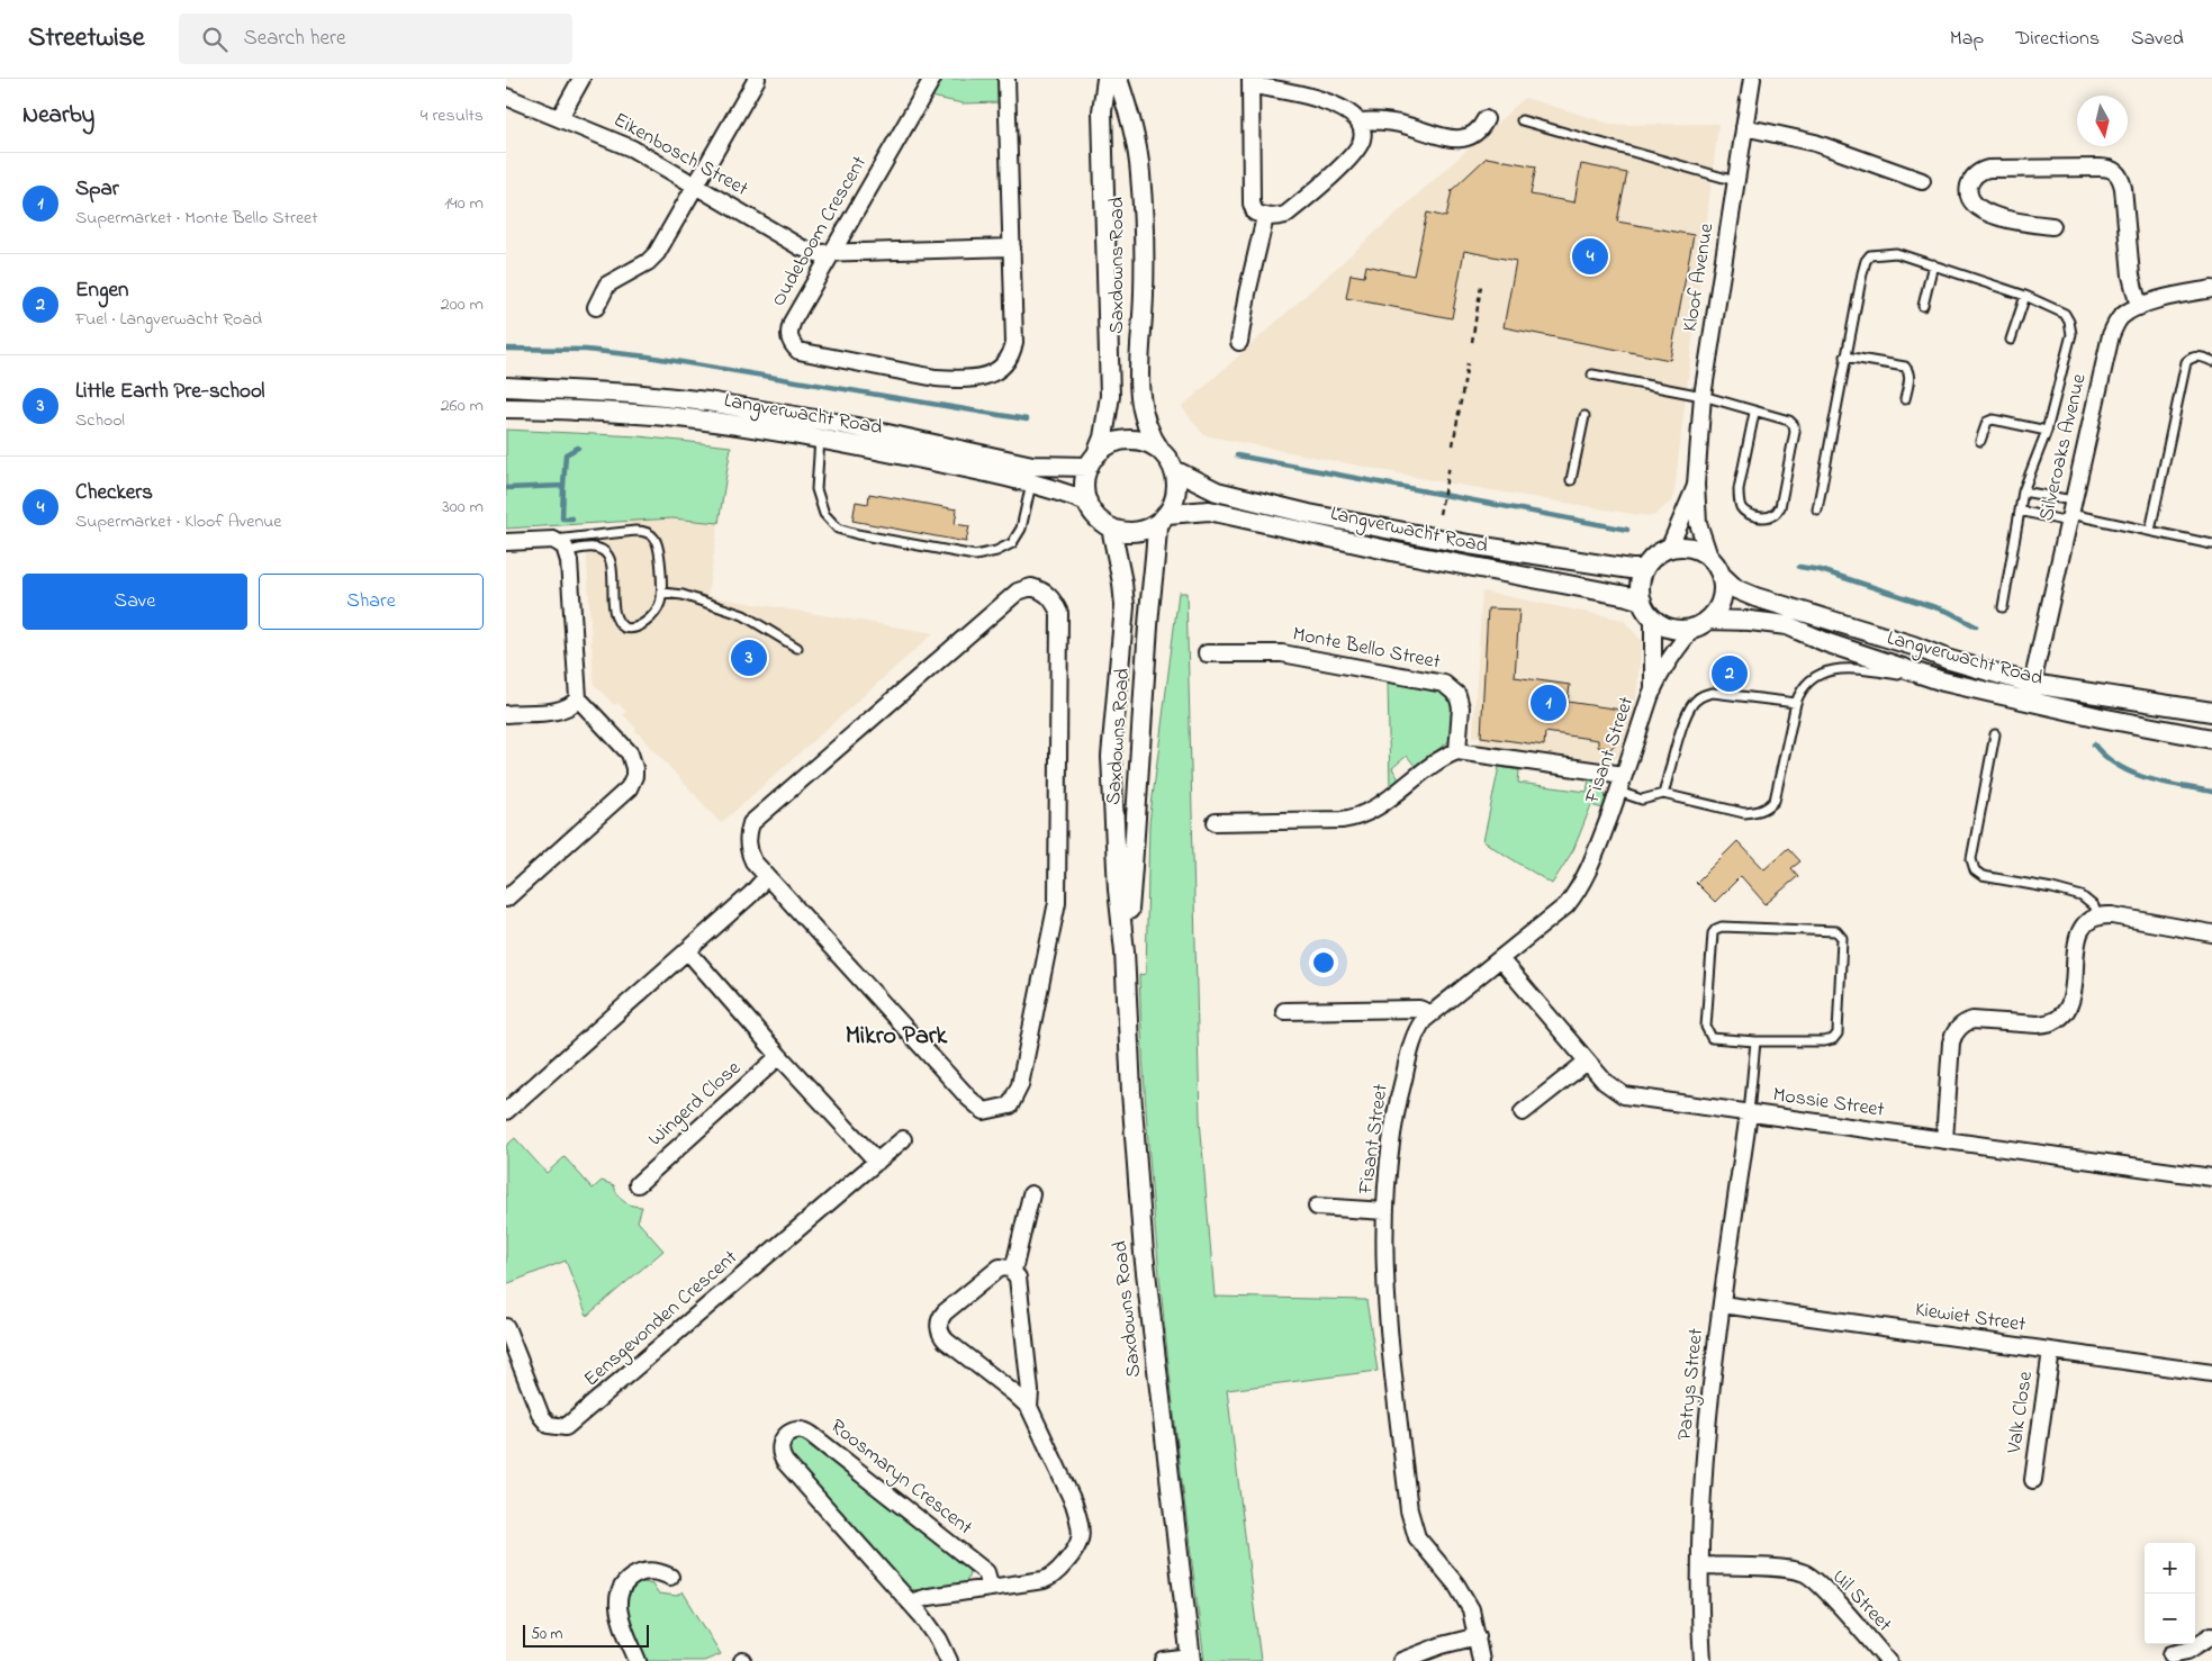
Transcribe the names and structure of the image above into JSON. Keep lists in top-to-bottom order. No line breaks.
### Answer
{"streets":{"street":["Eikenbosch Street","Oudeboom Crescent","Saxdowns Road","Kloof Avenue","Langverwacht Road","Silveroaks Avenue","Monte Bello Street","Fisant Street","Mossie Street","Wingerd Close","Kiewiet Street","Eensgevonden Crescent","Patrys Street","Valk Close","Roosmaryn Crescent","Uil Street"]},"crossings":[["Eikenbosch Street","Oudeboom Crescent"],["Saxdowns Road","Langverwacht Road"],["Kloof Avenue","Langverwacht Road"],["Kloof Avenue","Fisant Street"],["Langverwacht Road","Silveroaks Avenue"],["Langverwacht Road","Fisant Street"],["Fisant Street","Mossie Street"],["Mossie Street","Patrys Street"],["Kiewiet Street","Patrys Street"],["Kiewiet Street","Valk Close"],["Patrys Street","Uil Street"]],"districts":["Mikro Park"],"scale_bar":"50 m","north":"bottom","page":{"header":"Streetwise","search":"Search here","nav":["Map","Directions","Saved"],"heading":["Nearby","4 results"],"list":[{"mark":"1","name":"Spar","note":"Supermarket · Monte Bello Street","value":"140 m"},{"mark":"2","name":"Engen","note":"Fuel · Langverwacht Road","value":"200 m"},{"mark":"3","name":"Little Earth Pre-school","note":"School","value":"260 m"},{"mark":"4","name":"Checkers","note":"Supermarket · Kloof Avenue","value":"300 m"}],"pins":["4","3","2","1"],"buttons":["Save","Share"],"map_buttons":["+","−"],"scale":"50 m"}}
